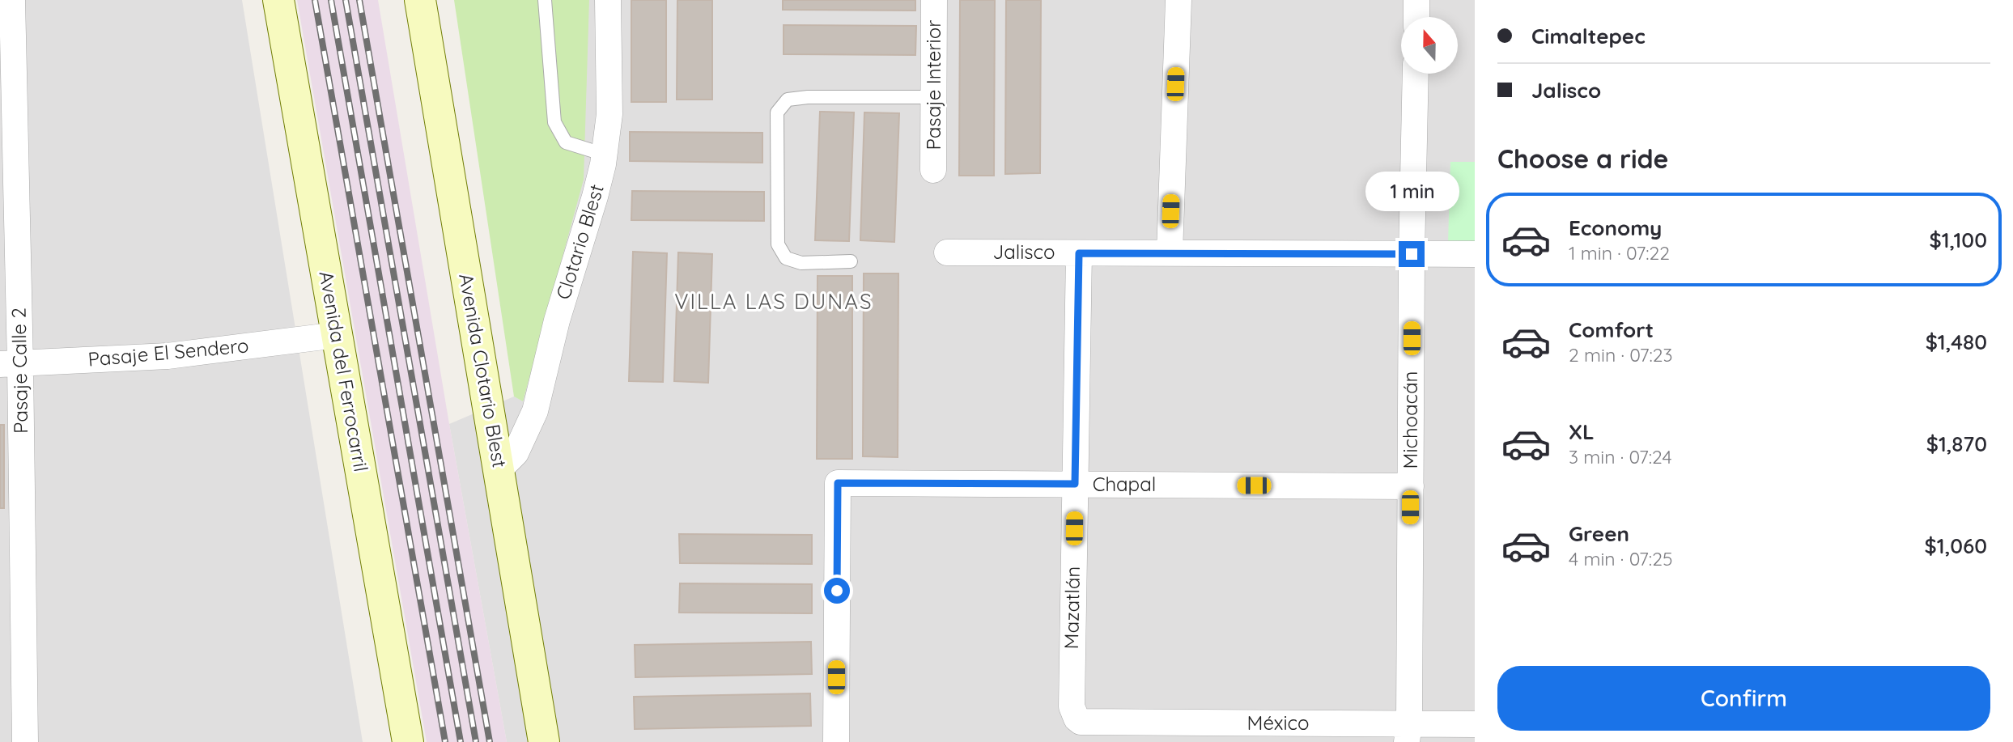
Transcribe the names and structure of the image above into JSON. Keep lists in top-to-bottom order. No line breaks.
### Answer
{"streets":{"street":["Pasaje Interior","Clotario Blest","Jalisco","Pasaje El Sendero","Pasaje Calle 2","Avenida Clotario Blest","Avenida del Ferrocarril","Michoacán","Chapal","Mazatlán","México"]},"crossings":[["Clotario Blest","Avenida Clotario Blest"],["Jalisco","Michoacán"],["Jalisco","Mazatlán"],["Pasaje El Sendero","Pasaje Calle 2"],["Pasaje El Sendero","Avenida del Ferrocarril"],["Michoacán","Chapal"],["Michoacán","México"],["Chapal","Mazatlán"],["Mazatlán","México"]],"districts":["VILLA LAS DUNAS"],"north":"top","page":{"banner":["Cimaltepec","Jalisco"],"heading":"Choose a ride","bubble":"1 min","list":[{"name":"Economy","note":"1 min · 07:22","value":"$1,100"},{"name":"Comfort","note":"2 min · 07:23","value":"$1,480"},{"name":"XL","note":"3 min · 07:24","value":"$1,870"},{"name":"Green","note":"4 min · 07:25","value":"$1,060"}],"buttons":"Confirm"}}
